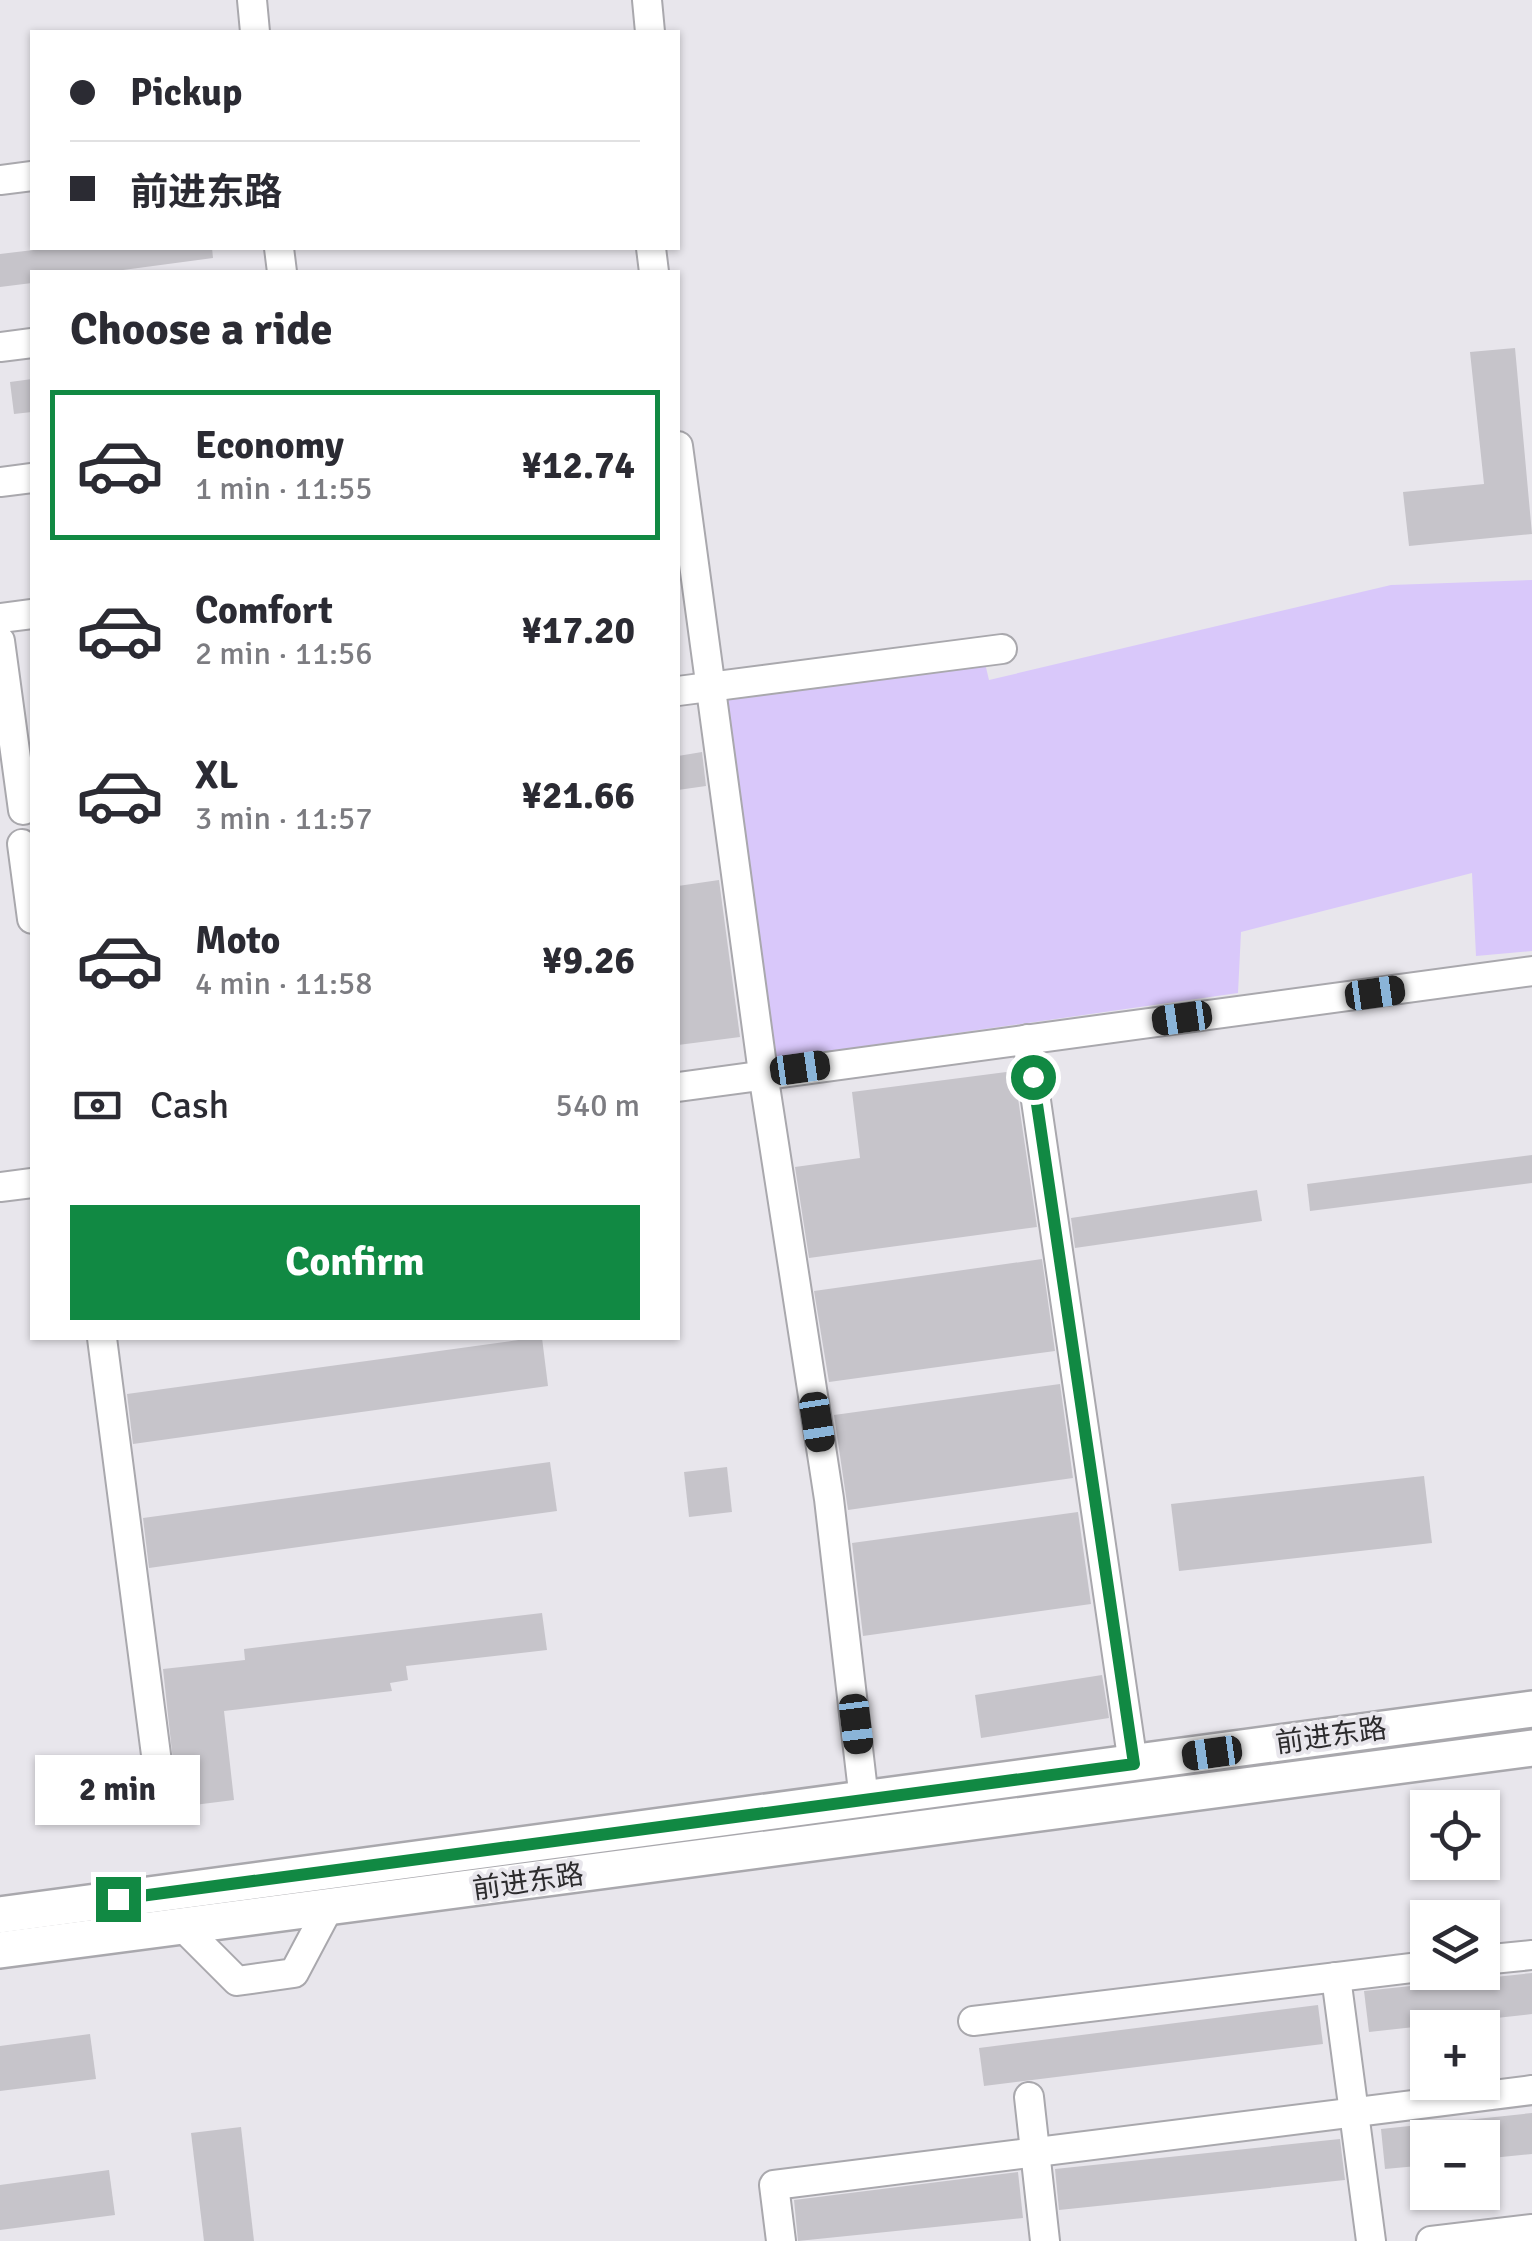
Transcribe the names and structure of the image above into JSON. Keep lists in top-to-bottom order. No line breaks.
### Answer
{"streets":{"main road":["前进东路"]},"page":{"banner":["Pickup","前进东路"],"heading":"Choose a ride","list":[{"name":"Economy","note":"1 min · 11:55","value":"¥12.74"},{"name":"Comfort","note":"2 min · 11:56","value":"¥17.20"},{"name":"XL","note":"3 min · 11:57","value":"¥21.66"},{"name":"Moto","note":"4 min · 11:58","value":"¥9.26"}],"pay":["Cash","540 m"],"buttons":"Confirm","bubble":"2 min","map_buttons":["+","−"]}}
